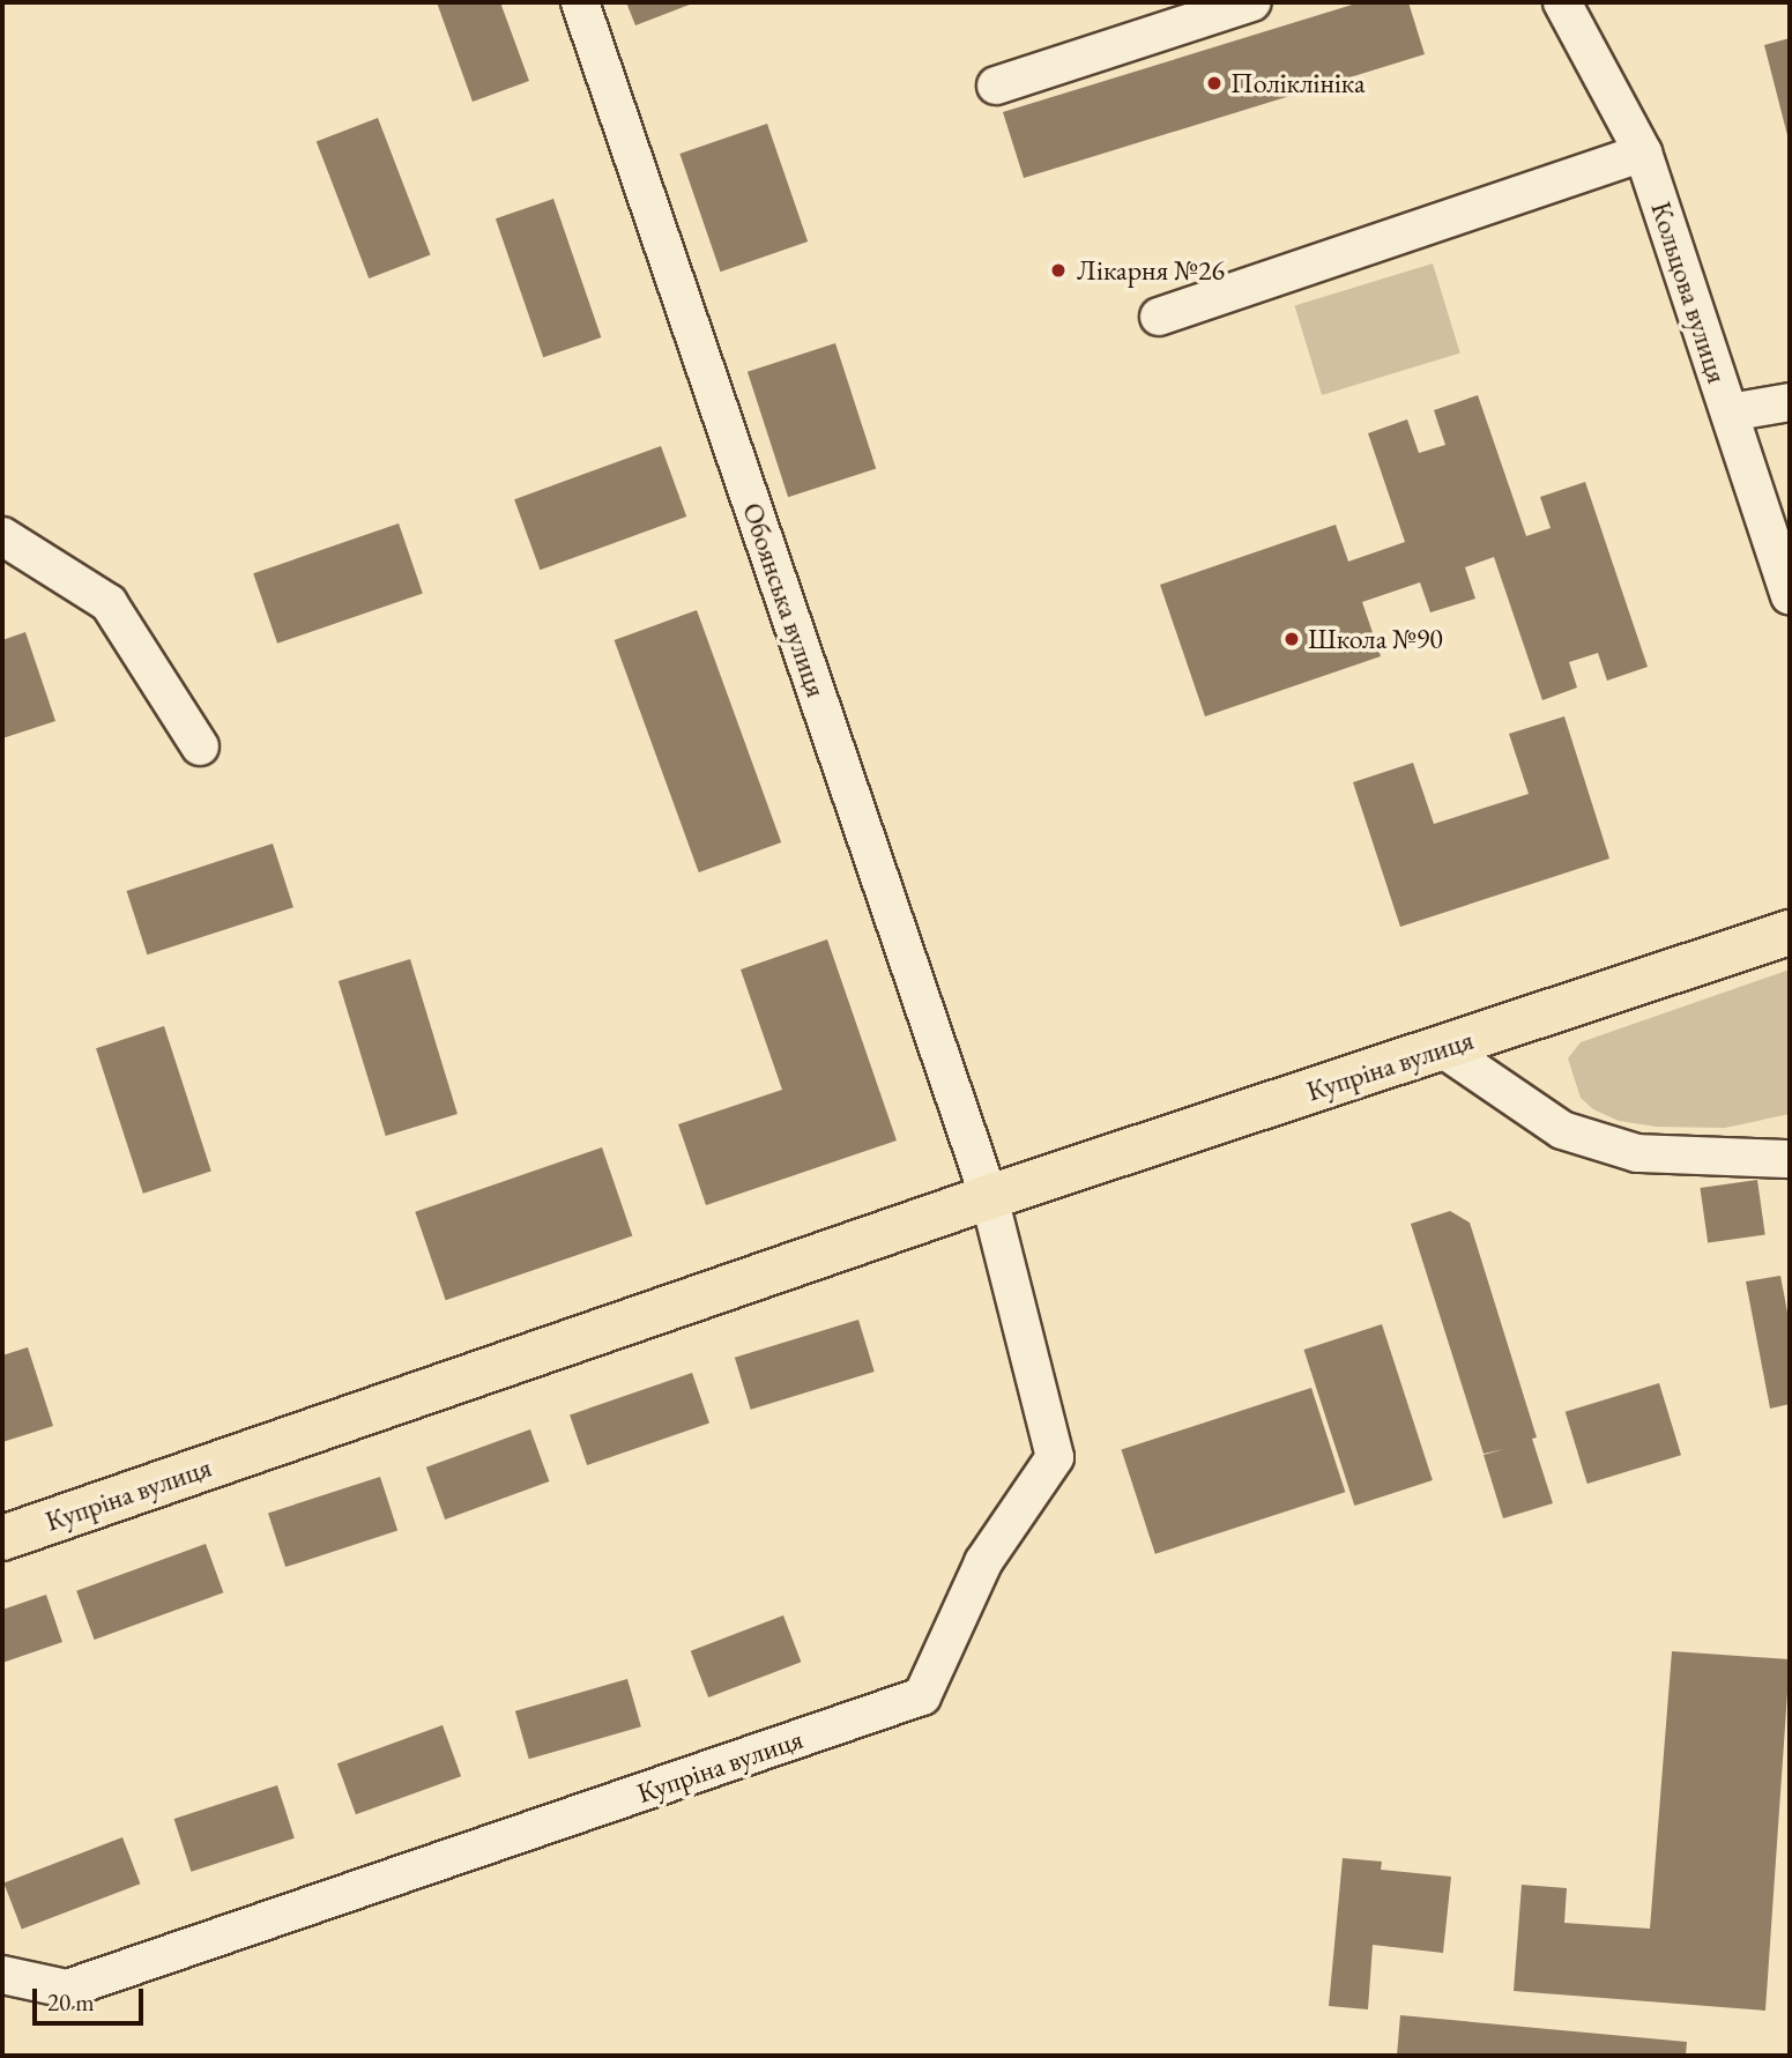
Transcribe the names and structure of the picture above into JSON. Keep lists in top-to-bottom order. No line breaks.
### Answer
{"streets":{"main road":["Купріна вулиця"],"street":["Кольцова вулиця","Обоянська вулиця"]},"crossings":[["Обоянська вулиця","Купріна вулиця"]],"places":["Поліклініка","Лікарня №26","Школа №90"],"scale_bar":"20 m"}
